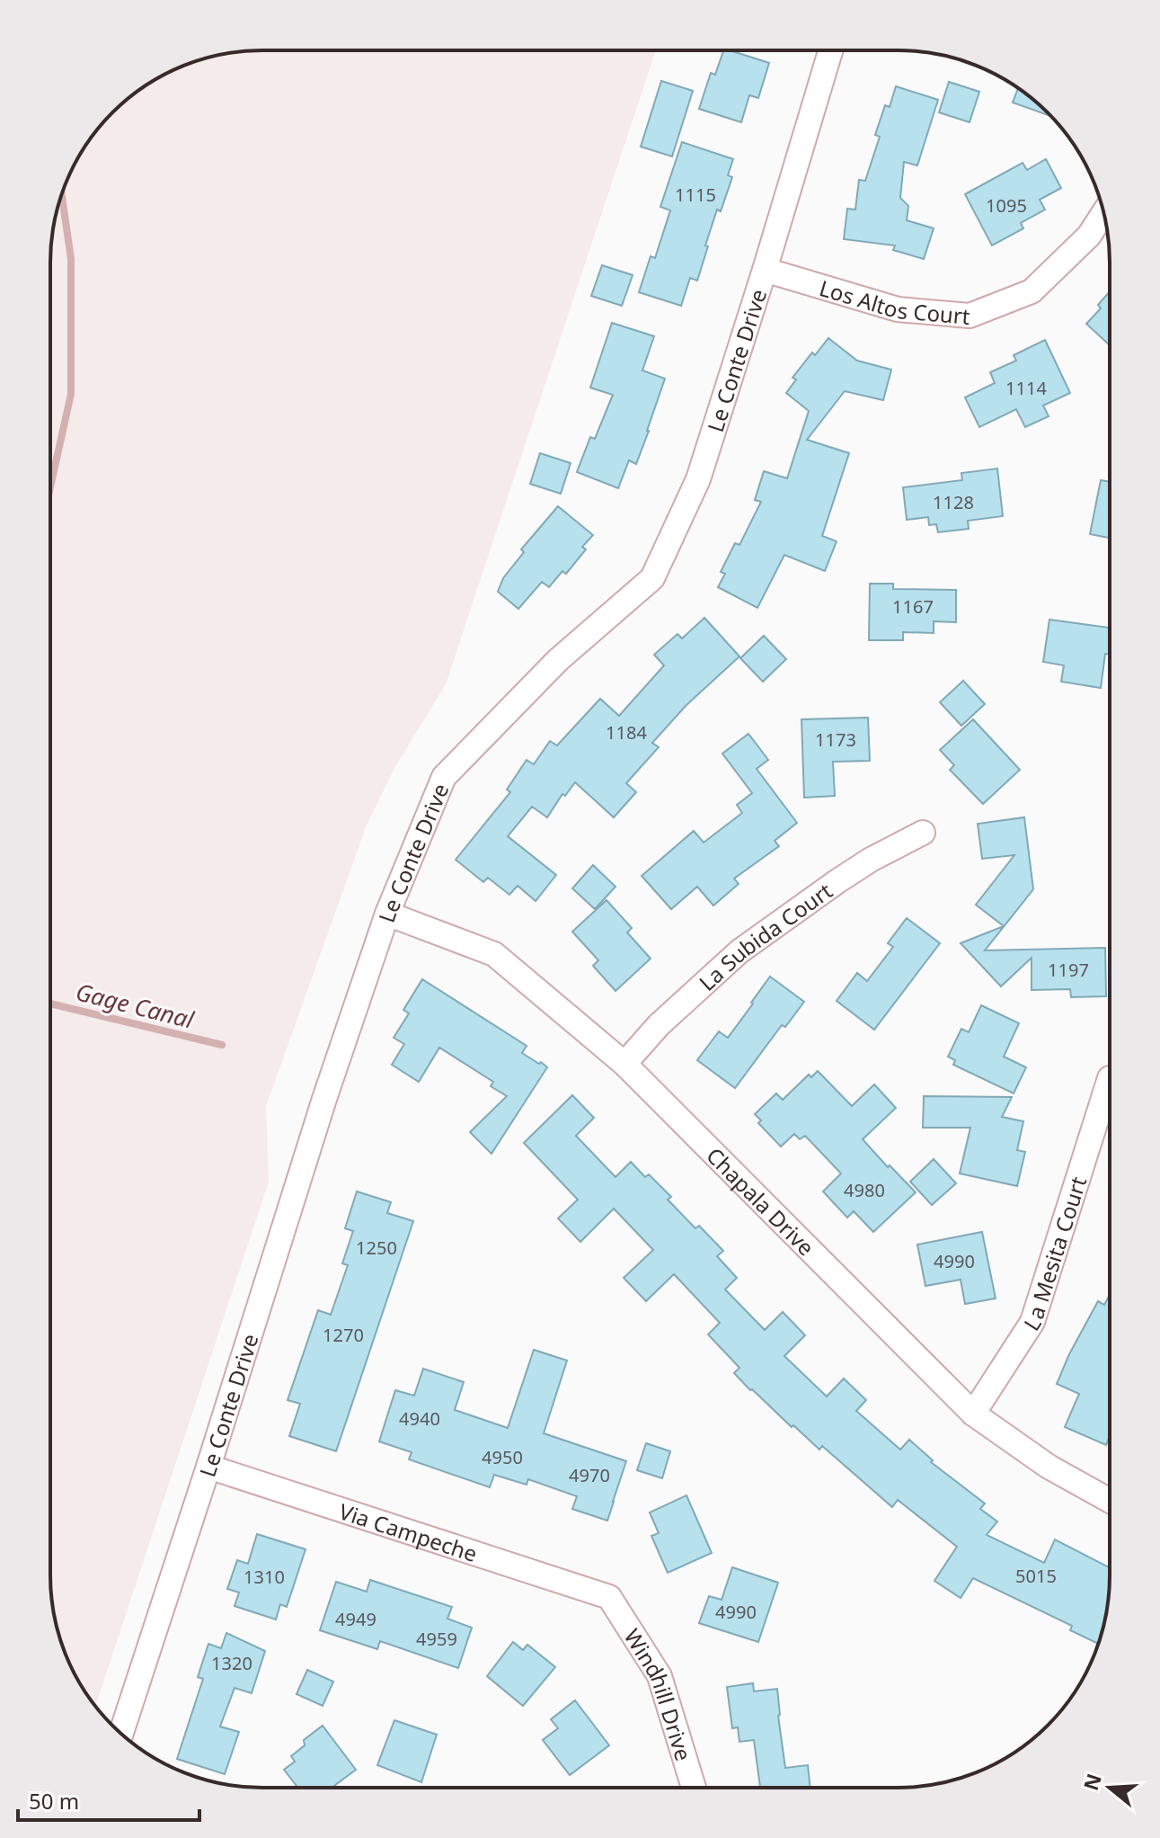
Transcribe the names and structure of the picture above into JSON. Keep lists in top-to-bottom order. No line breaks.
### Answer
{"streets":{"street":["Los Altos Court","Le Conte Drive","La Subida Court","Chapala Drive","La Mesita Court","Via Campeche","Windhill Drive"]},"crossings":[["Los Altos Court","Le Conte Drive"],["Le Conte Drive","Chapala Drive"],["Le Conte Drive","Via Campeche"],["La Subida Court","Chapala Drive"],["Chapala Drive","La Mesita Court"],["Via Campeche","Windhill Drive"]],"water":["Gage Canal"],"house_numbers":["1115","1095","1114","1128","1167","1184","1173","1197","4980","1250","4990","1270","4940","4950","4970","5015","1310","4990","4949","4959","1320"],"scale_bar":"50 m","north":"left"}
